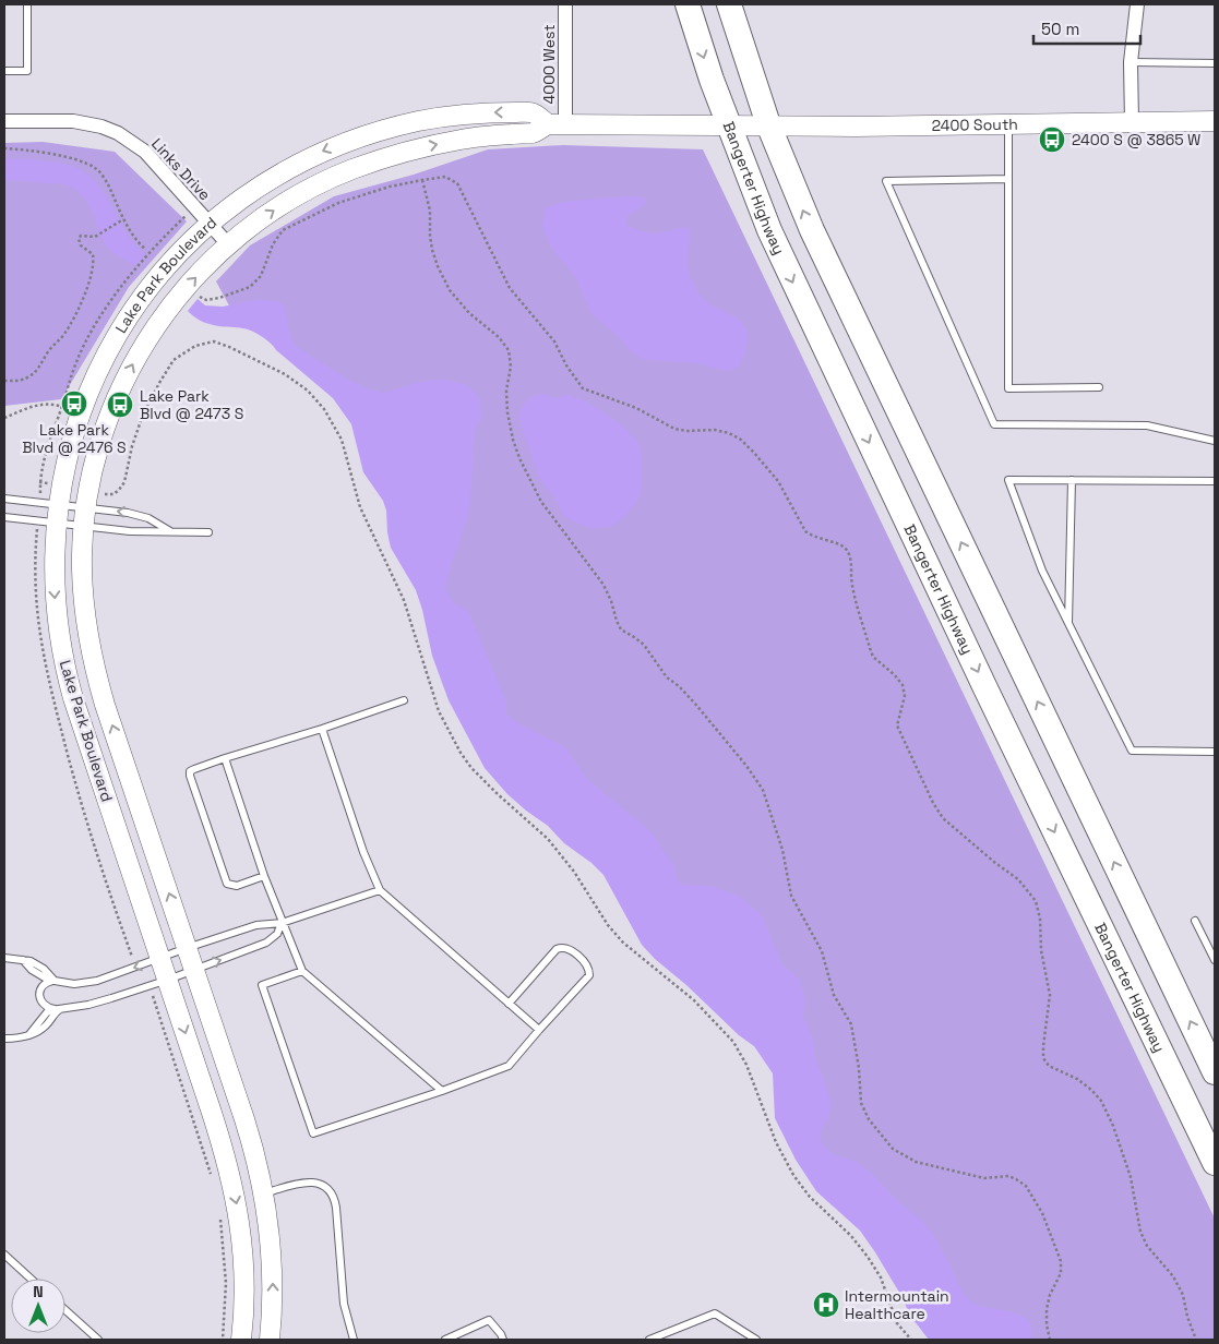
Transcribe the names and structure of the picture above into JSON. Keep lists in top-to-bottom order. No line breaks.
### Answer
{"streets":{"highway":["Bangerter Highway"],"street":["4000 West","2400 South","Links Drive","Lake Park Boulevard"]},"crossings":[["4000 West","Lake Park Boulevard"],["2400 South","Lake Park Boulevard"],["Links Drive","Lake Park Boulevard"],["Bangerter Highway","Lake Park Boulevard"]],"places":{"bus stop":["2400 S @ 3865 W","Lake Park Blvd @ 2476 S","Lake Park Blvd @ 2473 S"],"hospital":["Intermountain Healthcare"]},"scale_bar":"50 m","north":"top"}
